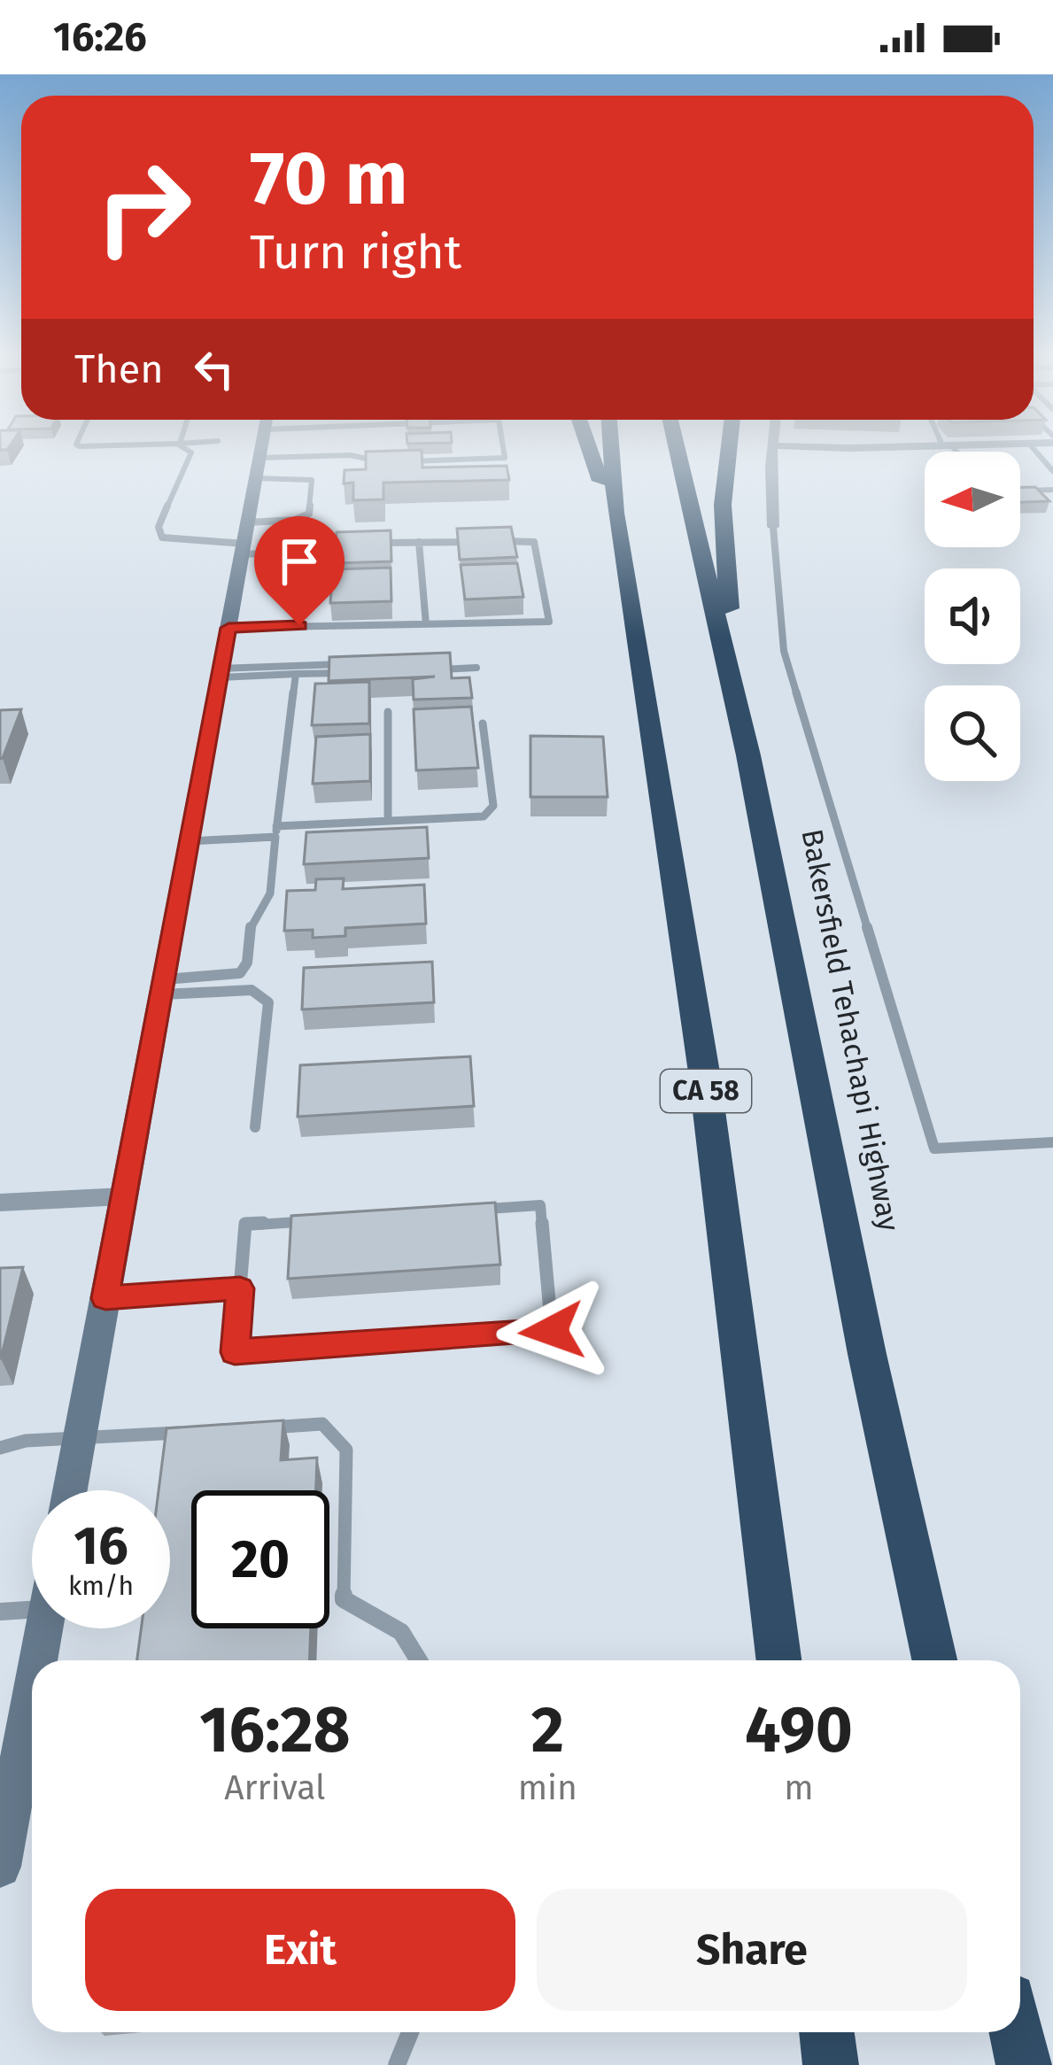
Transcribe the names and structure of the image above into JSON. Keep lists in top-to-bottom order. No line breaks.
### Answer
{"streets":{"highway":["Bakersfield Tehachapi Highway","CA 58"]},"north":"left","page":{"status":"16:26","turn":["70 m","Turn right"],"then":"Then","speed":"16 km/h","limit":"20","eta":["16:28","Arrival","2","min","490","m"],"buttons":["Exit","Share"]}}
